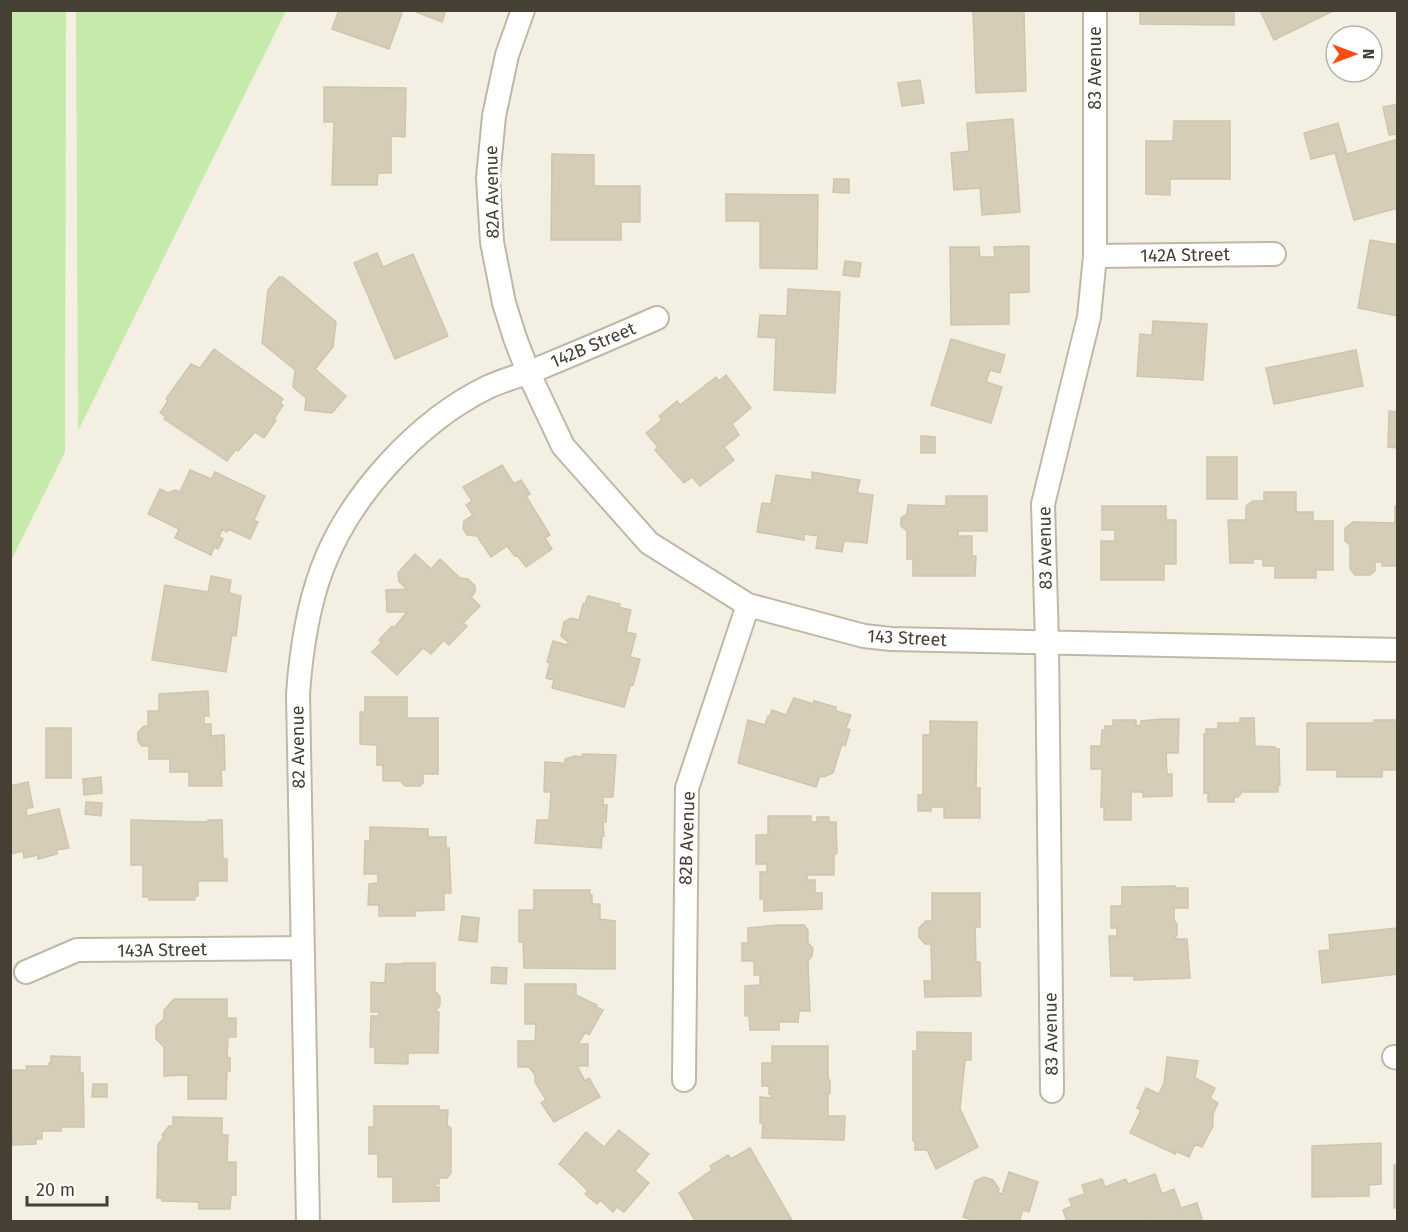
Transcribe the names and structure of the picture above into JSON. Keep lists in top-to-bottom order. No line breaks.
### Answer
{"streets":{"street":["83 Avenue","82A Avenue","142A Street","142B Street","143 Street","82 Avenue","82B Avenue","143A Street"]},"crossings":[["83 Avenue","142A Street"],["83 Avenue","143 Street"],["82A Avenue","142B Street"],["82A Avenue","143 Street"],["82A Avenue","82 Avenue"],["142B Street","143 Street"],["142B Street","82 Avenue"],["143 Street","82 Avenue"],["143 Street","82B Avenue"],["82 Avenue","143A Street"]],"scale_bar":"20 m","north":"right"}
